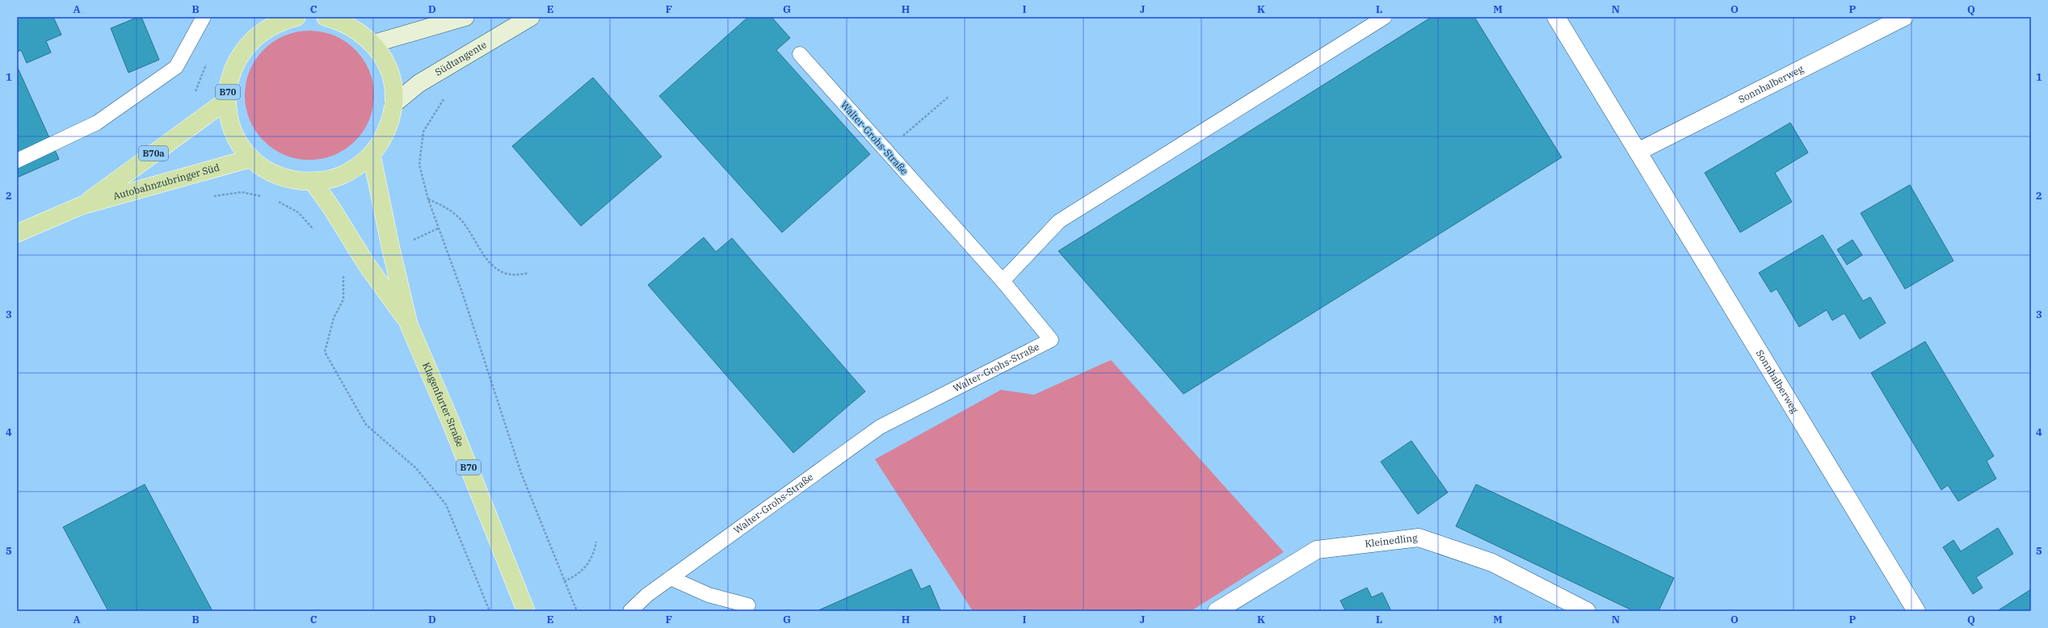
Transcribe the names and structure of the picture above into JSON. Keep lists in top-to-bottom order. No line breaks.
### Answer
{"streets":{"main road":["Südtangente","B70","B70a","Autobahnzubringer Süd","Klagenfurter Straße"],"street":["Sonnhalberweg","Kleinedling"],"lane":["Walter-Grohs-Straße"]},"crossings":[["Südtangente","B70"],["B70","Autobahnzubringer Süd"],["B70","Klagenfurter Straße"]],"grid":{"columns":["A","B","C","D","E","F","G","H","I","J","K","L","M","N","O","P","Q"],"rows":["1","2","3","4","5"]}}
